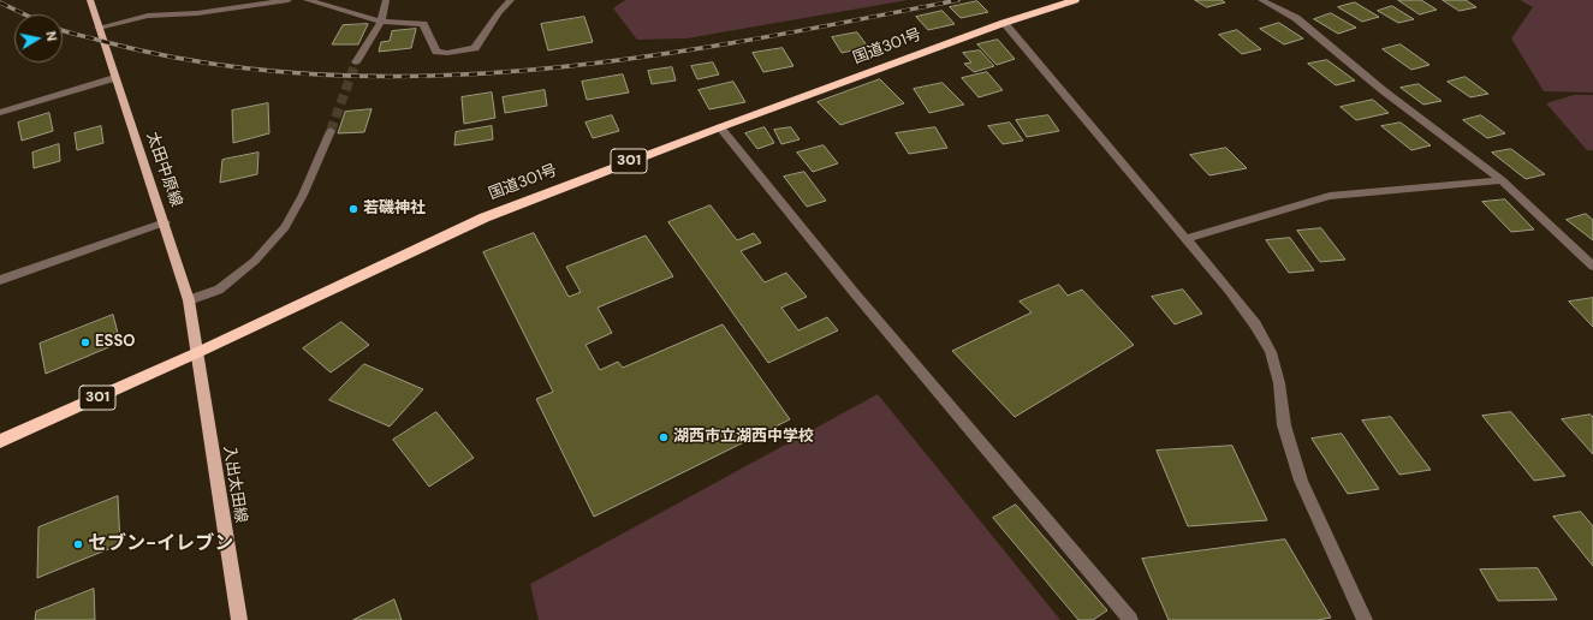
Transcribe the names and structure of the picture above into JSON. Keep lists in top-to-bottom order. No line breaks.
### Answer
{"streets":{"highway":["国道301号","301"],"main road":["太田中原線","入出太田線"]},"crossings":[["国道301号","太田中原線"],["国道301号","入出太田線"],["太田中原線","入出太田線"]],"places":["若磯神社","ESSO","湖西市立湖西中学校","セブン-イレブン"],"north":"right"}
